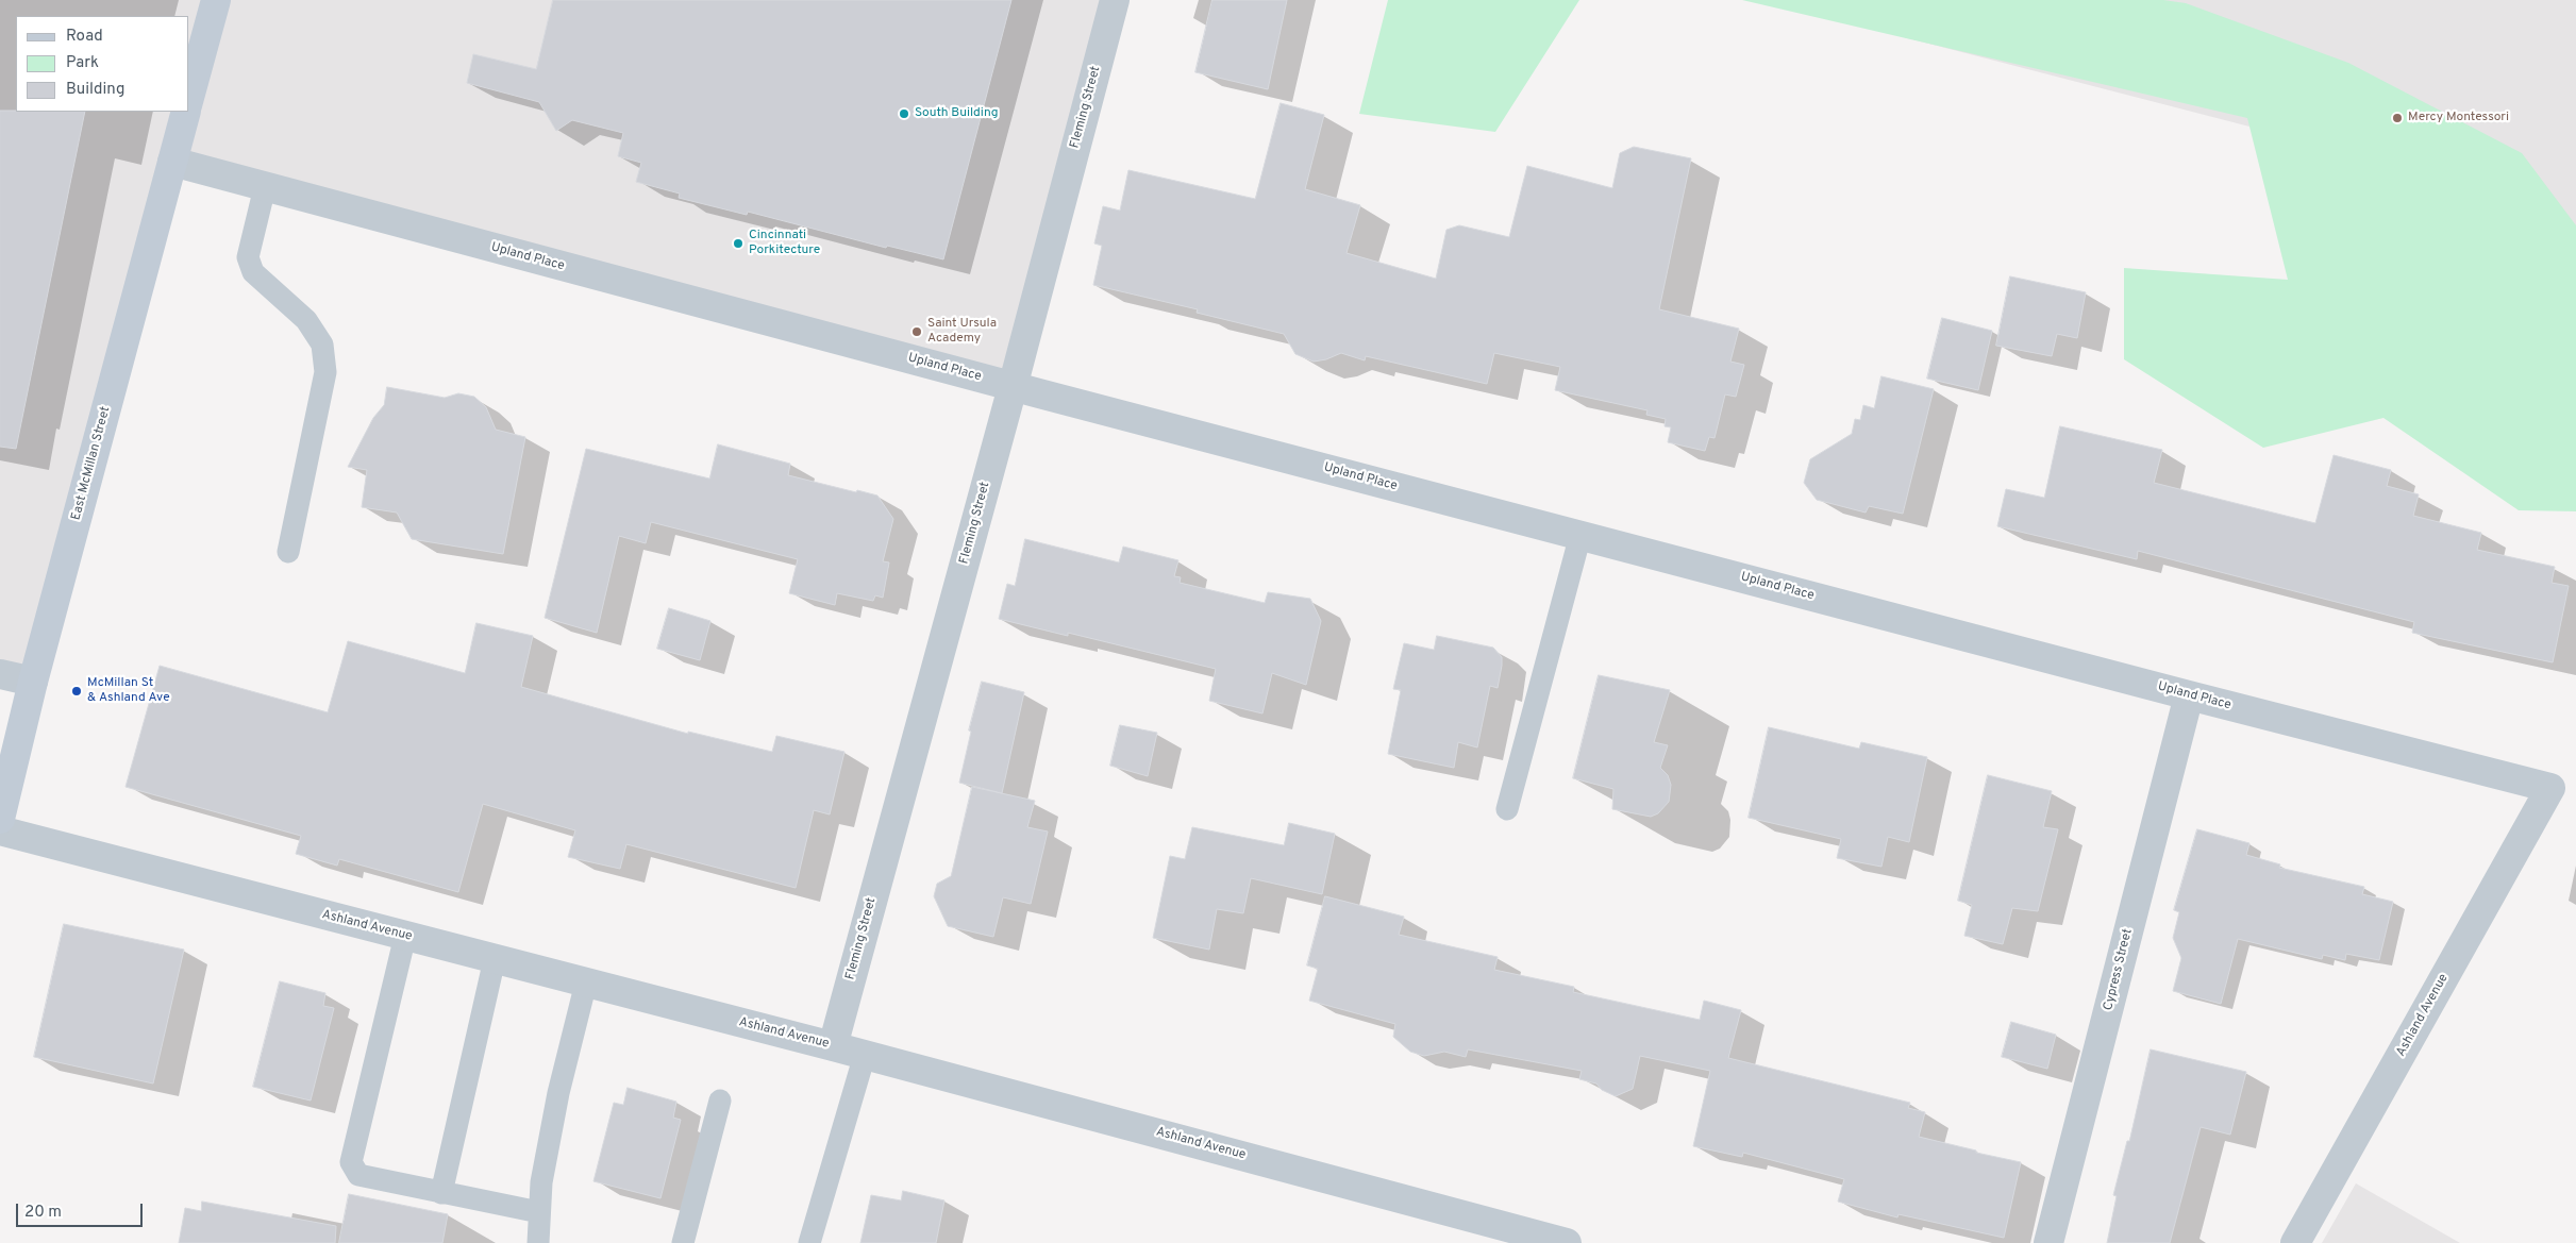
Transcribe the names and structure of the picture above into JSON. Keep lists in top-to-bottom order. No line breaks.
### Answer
{"streets":{"main road":["East McMillan Street"],"street":["Fleming Street","Upland Place","Ashland Avenue","Cypress Street"]},"crossings":[["Fleming Street","Upland Place"],["Fleming Street","Ashland Avenue"],["Upland Place","East McMillan Street"],["Upland Place","Ashland Avenue"],["Upland Place","Cypress Street"]],"places":["South Building","Mercy Montessori","Cincinnati Porkitecture","Saint Ursula Academy","McMillan St & Ashland Ave"],"legend":["Road","Park","Building"],"scale_bar":"20 m"}
